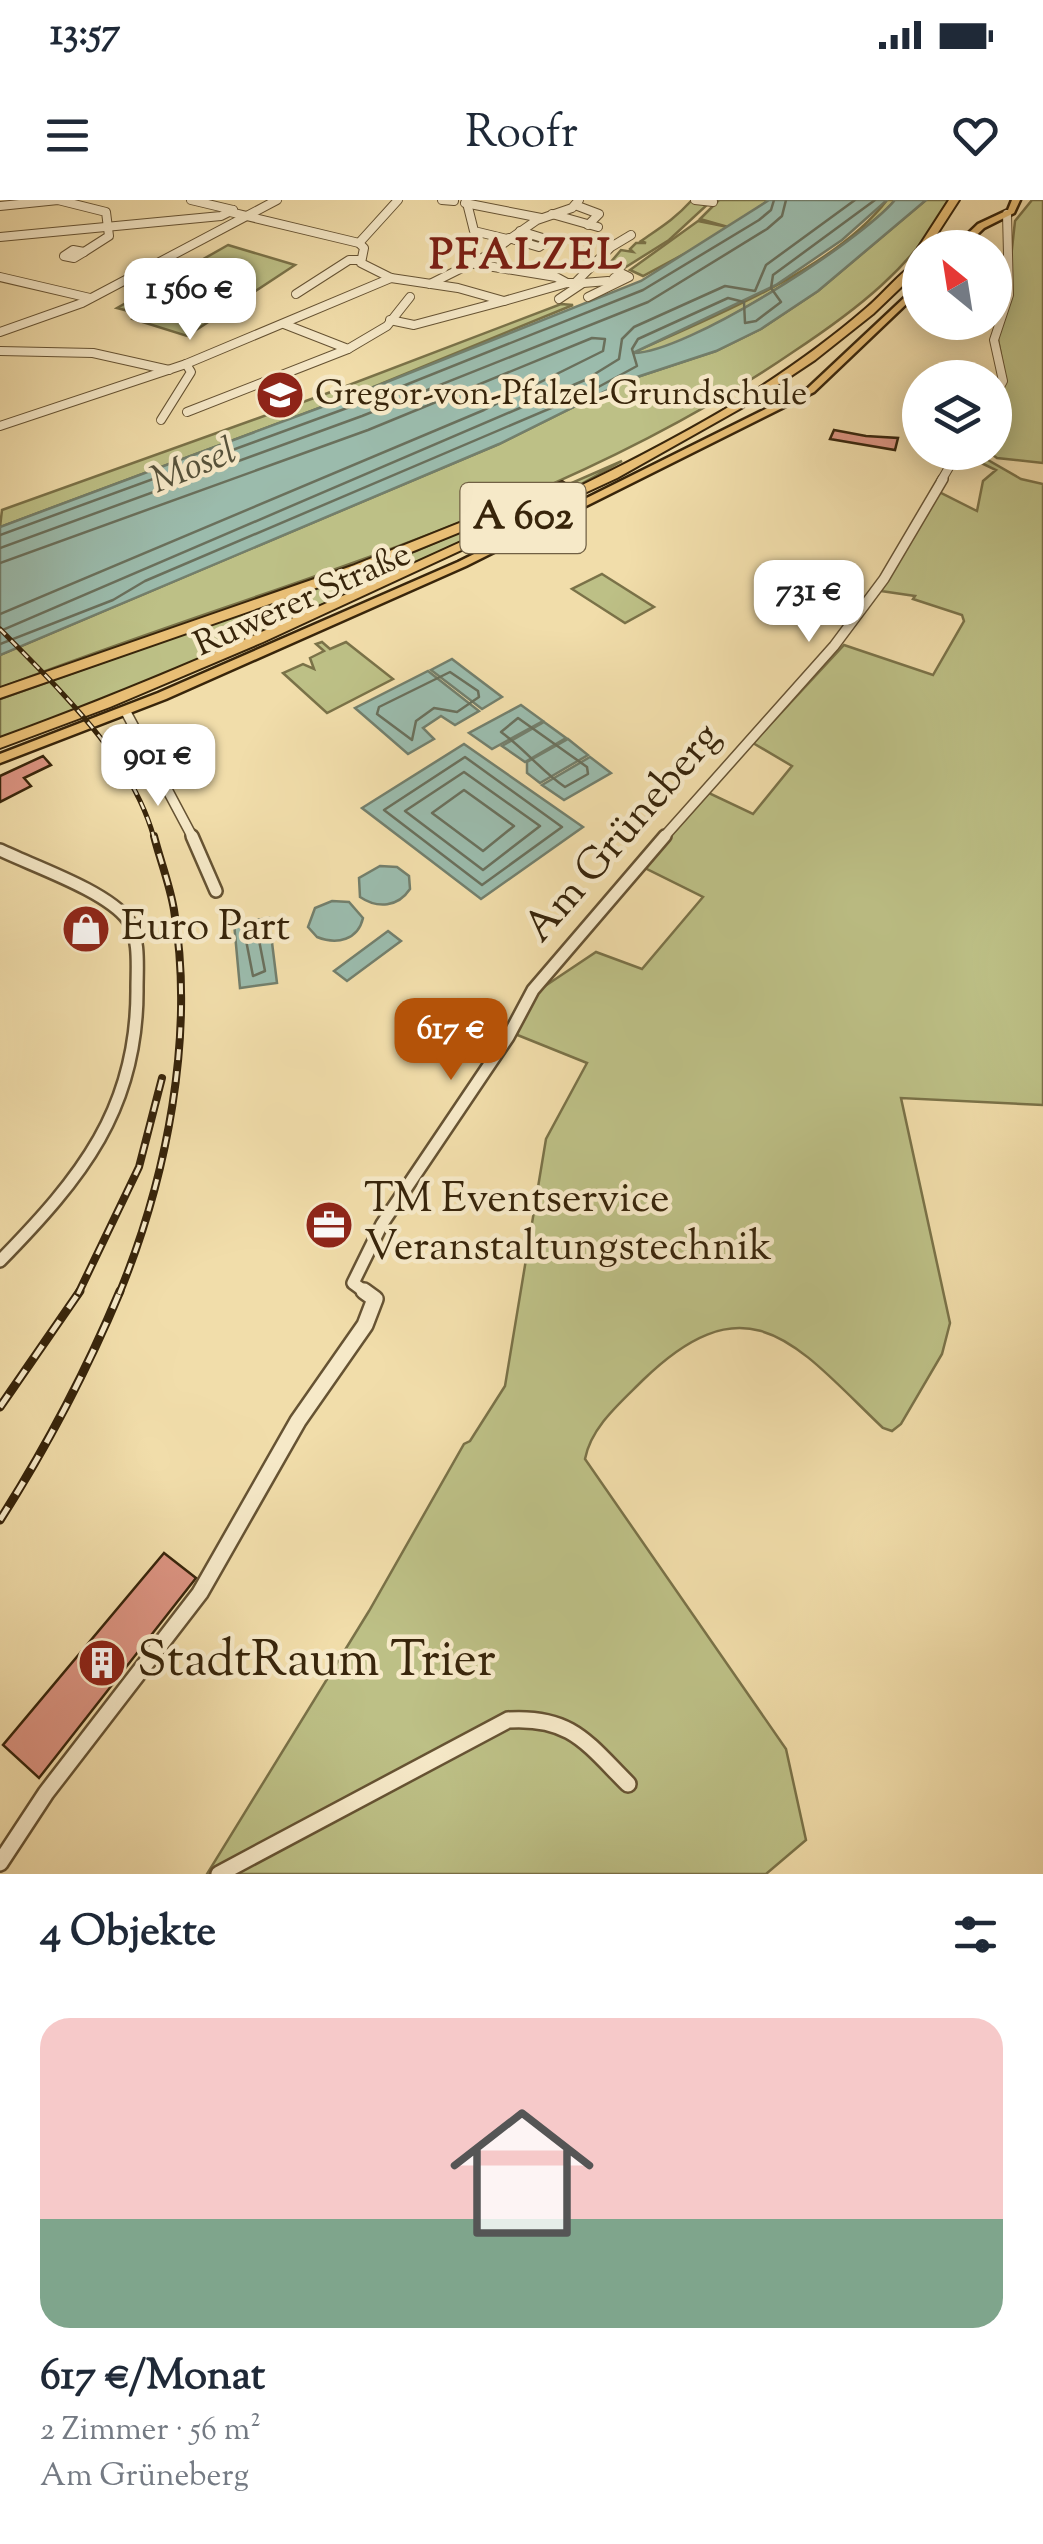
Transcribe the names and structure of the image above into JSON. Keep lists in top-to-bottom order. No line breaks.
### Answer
{"streets":{"highway":["A 602"],"main road":["Ruwerer Straße"],"street":["Am Grüneberg"]},"districts":["PFALZEL"],"water":["Mosel"],"places":{"school or university":["Gregor-von-Pfalzel-Grundschule"],"shop":["Euro Part"],"office":["TM Eventservice Veranstaltungstechnik"],"building":["StadtRaum Trier"]},"north":"top left","page":{"status":"13:57","header":"Roofr","price":["1 560 €","731 €","901 €","617 €"],"heading":"4 Objekte","list":[{"name":"617 €/Monat","note":"2 Zimmer · 56 m² · Am Grüneberg"}]}}
